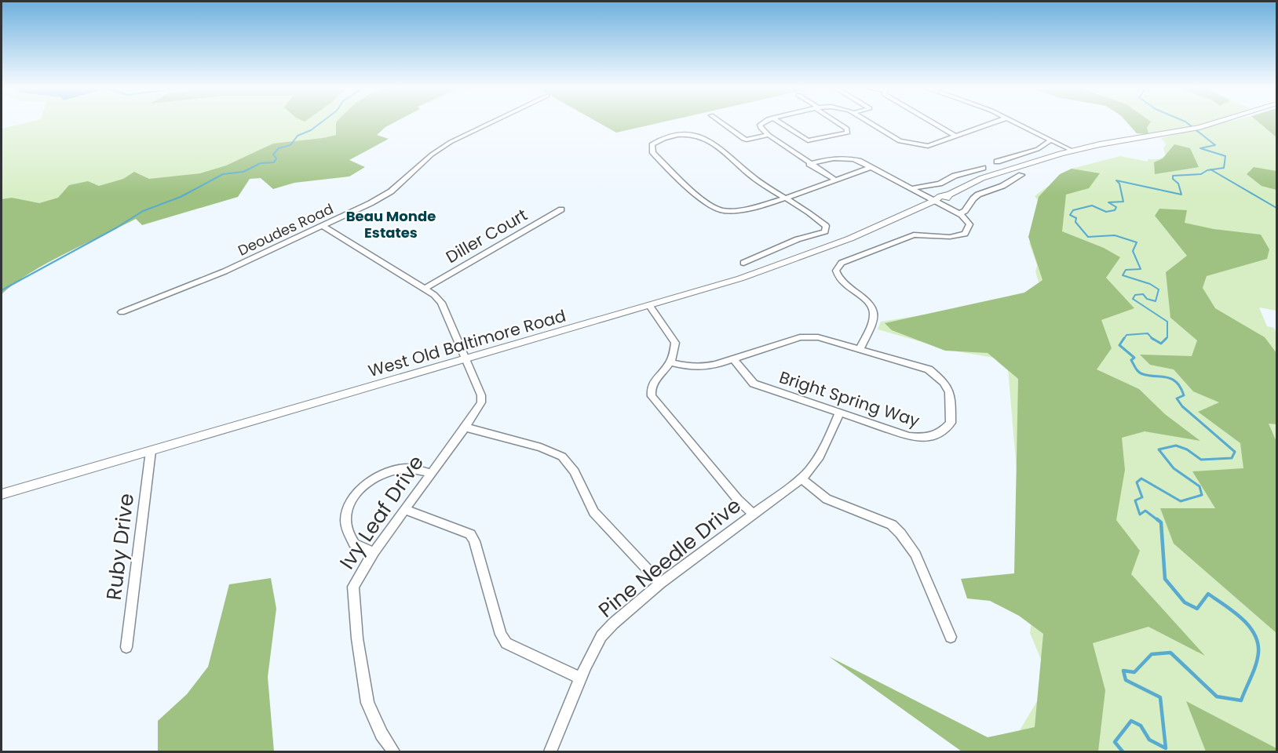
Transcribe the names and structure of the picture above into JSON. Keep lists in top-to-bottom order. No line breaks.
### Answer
{"streets":{"street":["Deoudes Road","Diller Court","West Old Baltimore Road","Bright Spring Way","Ivy Leaf Drive","Ruby Drive","Pine Needle Drive"]},"crossings":[["West Old Baltimore Road","Ivy Leaf Drive"],["West Old Baltimore Road","Ruby Drive"],["Bright Spring Way","Pine Needle Drive"]],"districts":["Beau Monde Estates"]}
